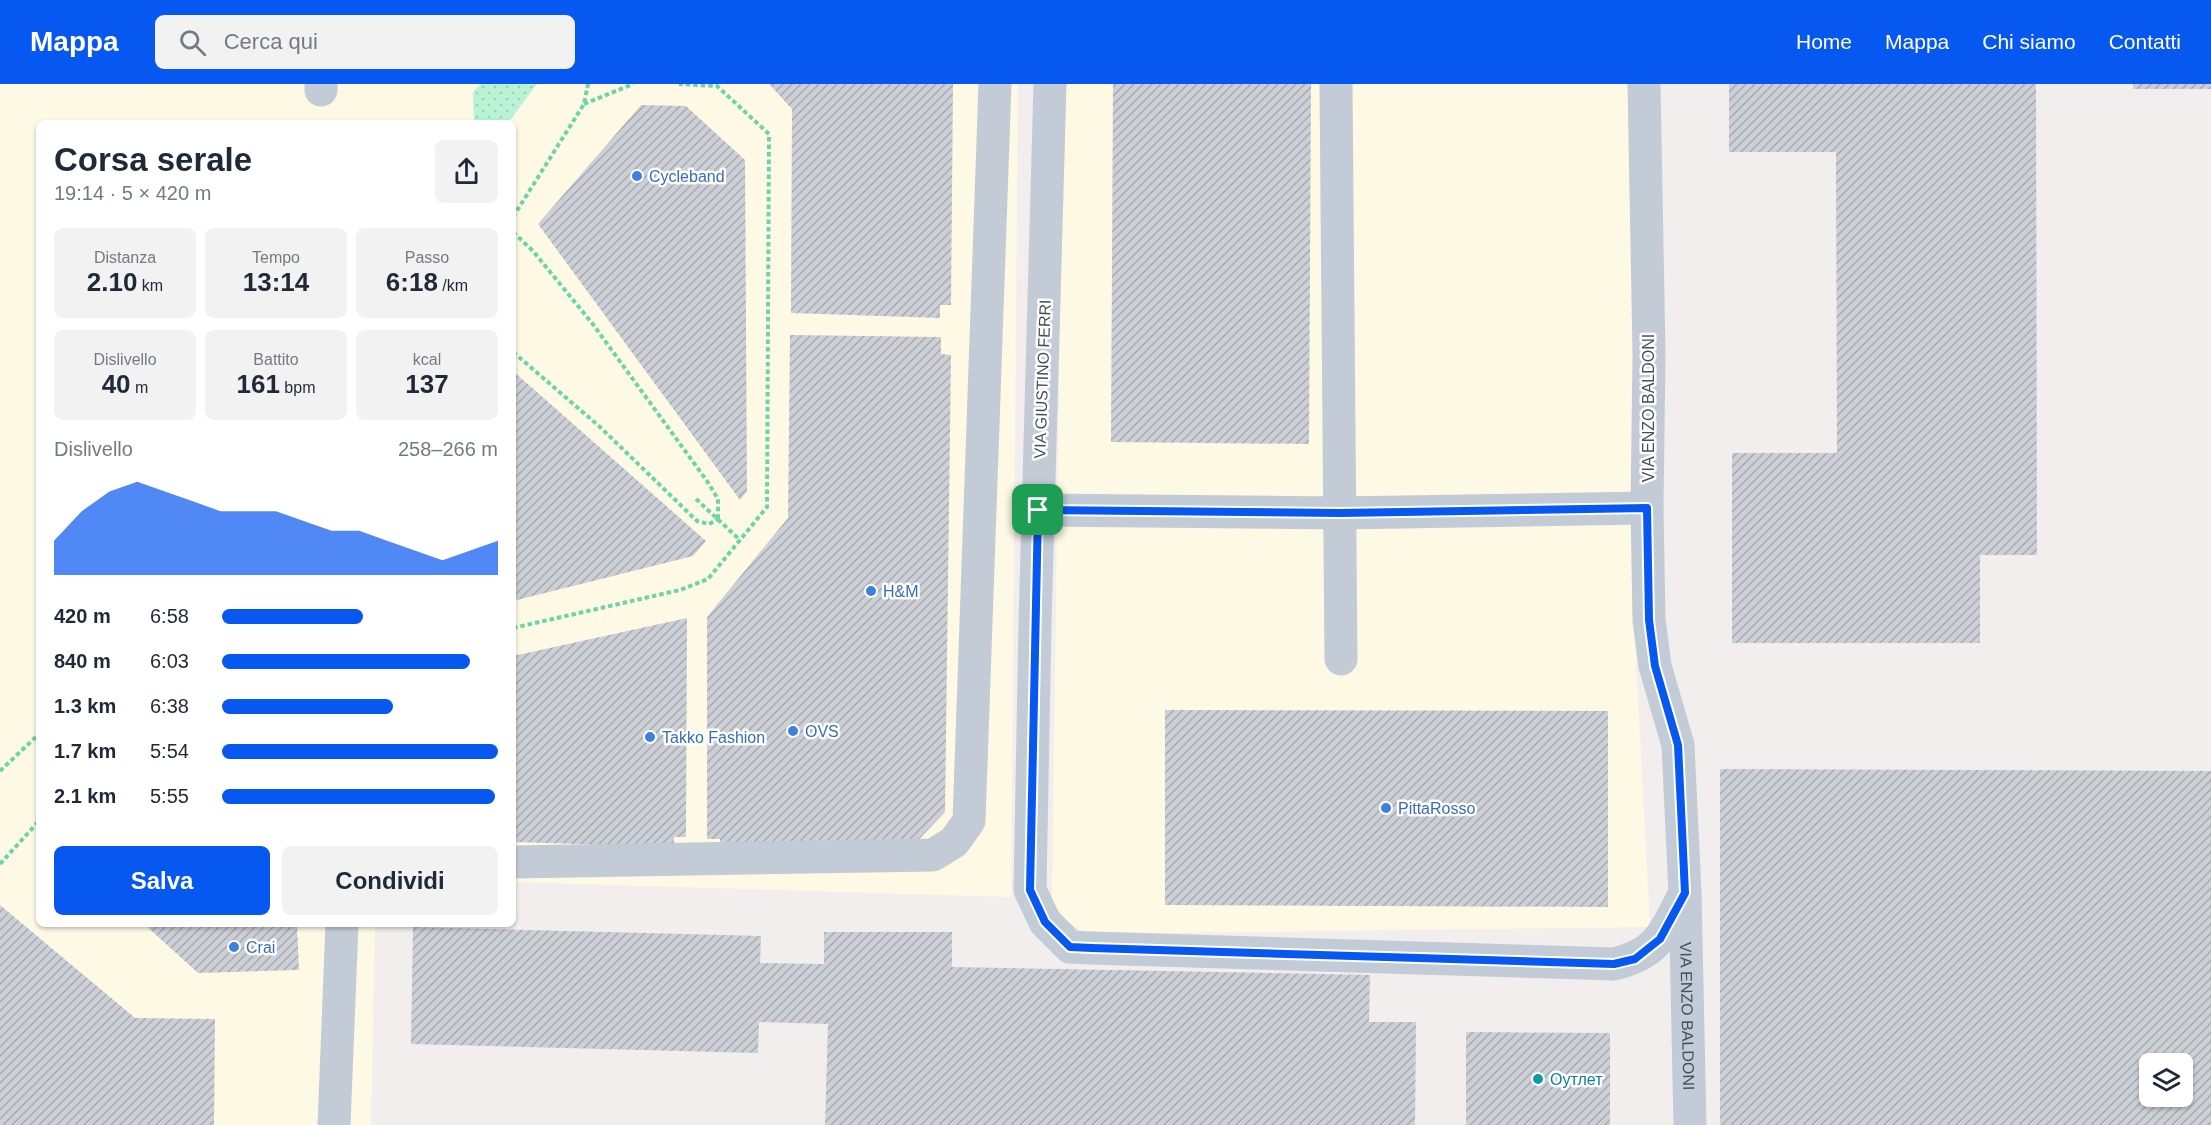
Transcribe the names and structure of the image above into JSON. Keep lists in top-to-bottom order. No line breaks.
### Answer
{"streets":{"street":["VIA GIUSTINO FERRI","VIA ENZO BALDONI"]},"crossings":[["VIA GIUSTINO FERRI","VIA ENZO BALDONI"]],"places":["Cycleband","H&M","OVS","Takko Fashion","PittaRosso","Crai","Оутлет"],"page":{"header":"Mappa","search":"Cerca qui","nav":["Home","Mappa","Chi siamo","Contatti"],"heading":["Corsa serale","19:14 · 5 × 420 m"],"stats":[["Distanza","2.10 km"],["Tempo","13:14"],["Passo","6:18 /km"],["Dislivello","40 m"],["Battito","161 bpm"],["kcal","137"]],"chart":["Dislivello","258–266 m"],"list":[{"name":"420 m","note":"6:58"},{"name":"840 m","note":"6:03"},{"name":"1.3 km","note":"6:38"},{"name":"1.7 km","note":"5:54"},{"name":"2.1 km","note":"5:55"}],"buttons":["Salva","Condividi"]}}
